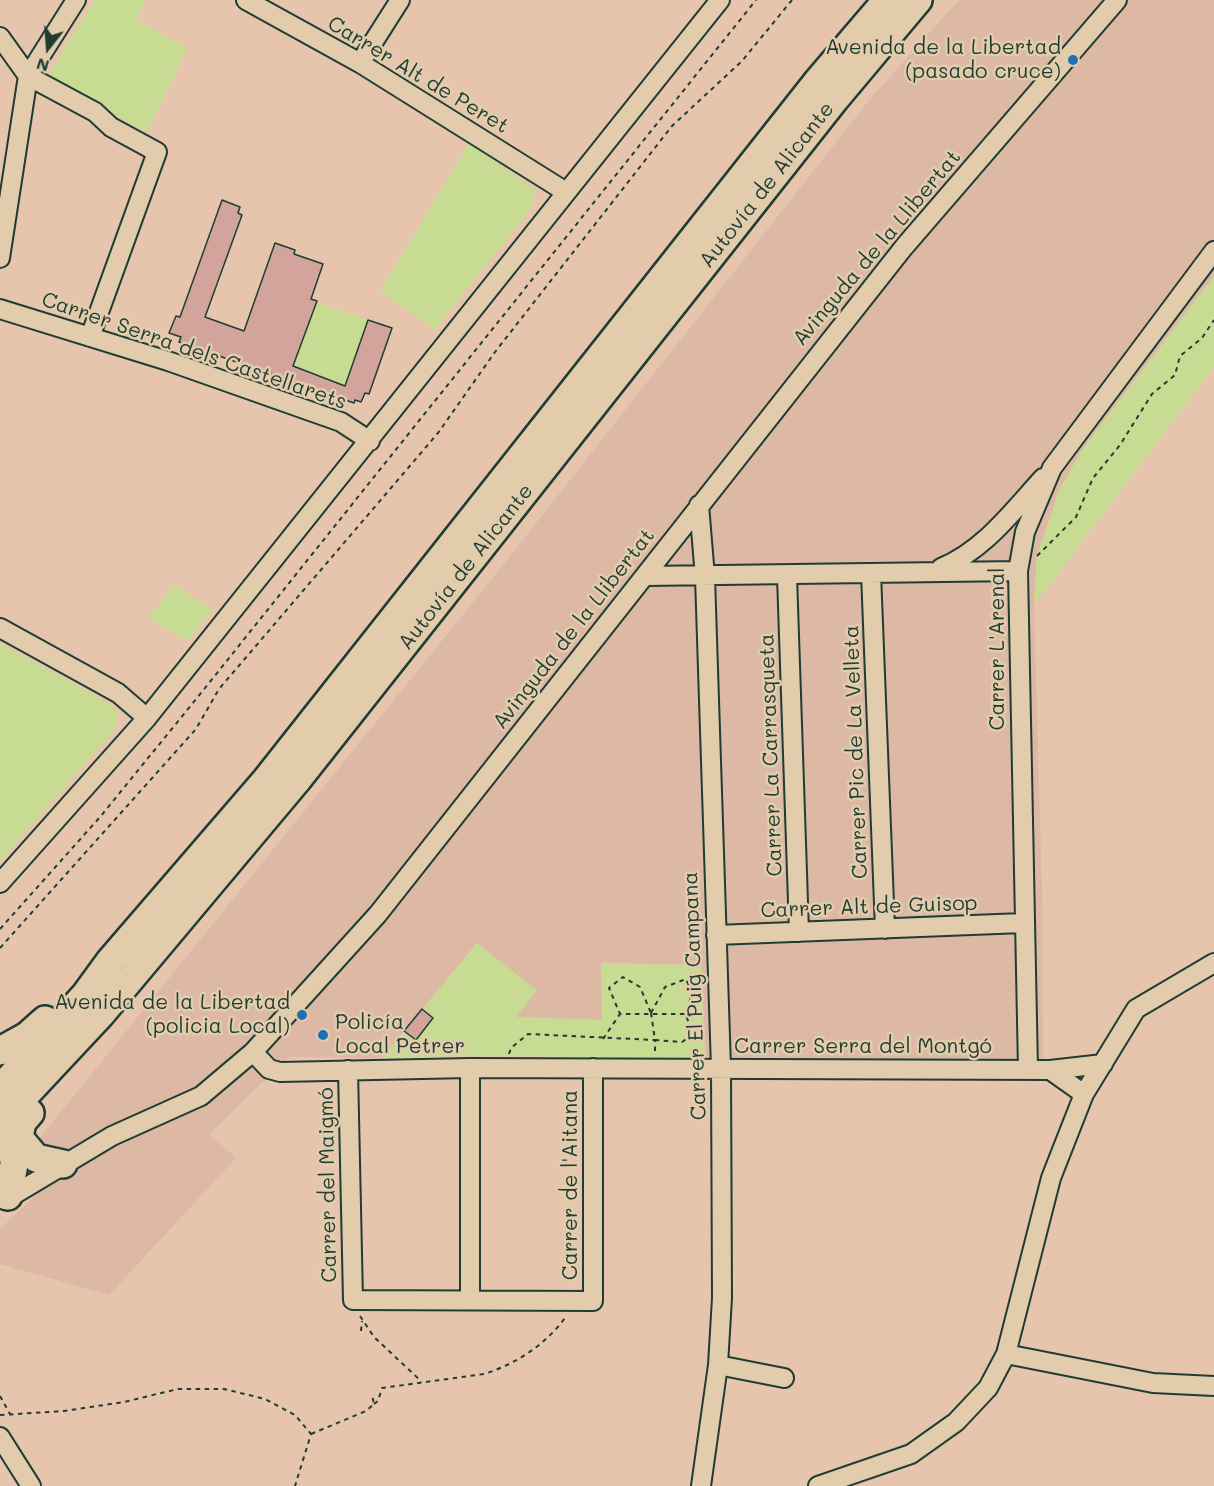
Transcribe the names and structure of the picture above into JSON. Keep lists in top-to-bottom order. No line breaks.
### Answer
{"streets":{"highway":["Autovía de Alicante"],"street":["Carrer Alt de Peret","Avinguda de la Llibertat","Carrer Serra dels Castellarets","Carrer L'Arenal","Carrer Pic de La Velleta","Carrer La Carrasqueta","Carrer Alt de Guisop","Carrer El Puig Campana","Carrer Serra del Montgó","Carrer del Maigmó","Carrer de l'Aitana"]},"crossings":[["Avinguda de la Llibertat","Carrer El Puig Campana"],["Avinguda de la Llibertat","Carrer Serra del Montgó"],["Carrer L'Arenal","Carrer Alt de Guisop"],["Carrer L'Arenal","Carrer Serra del Montgó"],["Carrer Pic de La Velleta","Carrer Alt de Guisop"],["Carrer La Carrasqueta","Carrer Alt de Guisop"],["Carrer Alt de Guisop","Carrer El Puig Campana"],["Carrer El Puig Campana","Carrer Serra del Montgó"],["Carrer Serra del Montgó","Carrer del Maigmó"],["Carrer Serra del Montgó","Carrer de l'Aitana"]],"places":["Avenida de la Libertad (pasado cruce)","Avenida de la Libertad (policia Local)","Policía Local Petrer"],"north":"bottom"}
